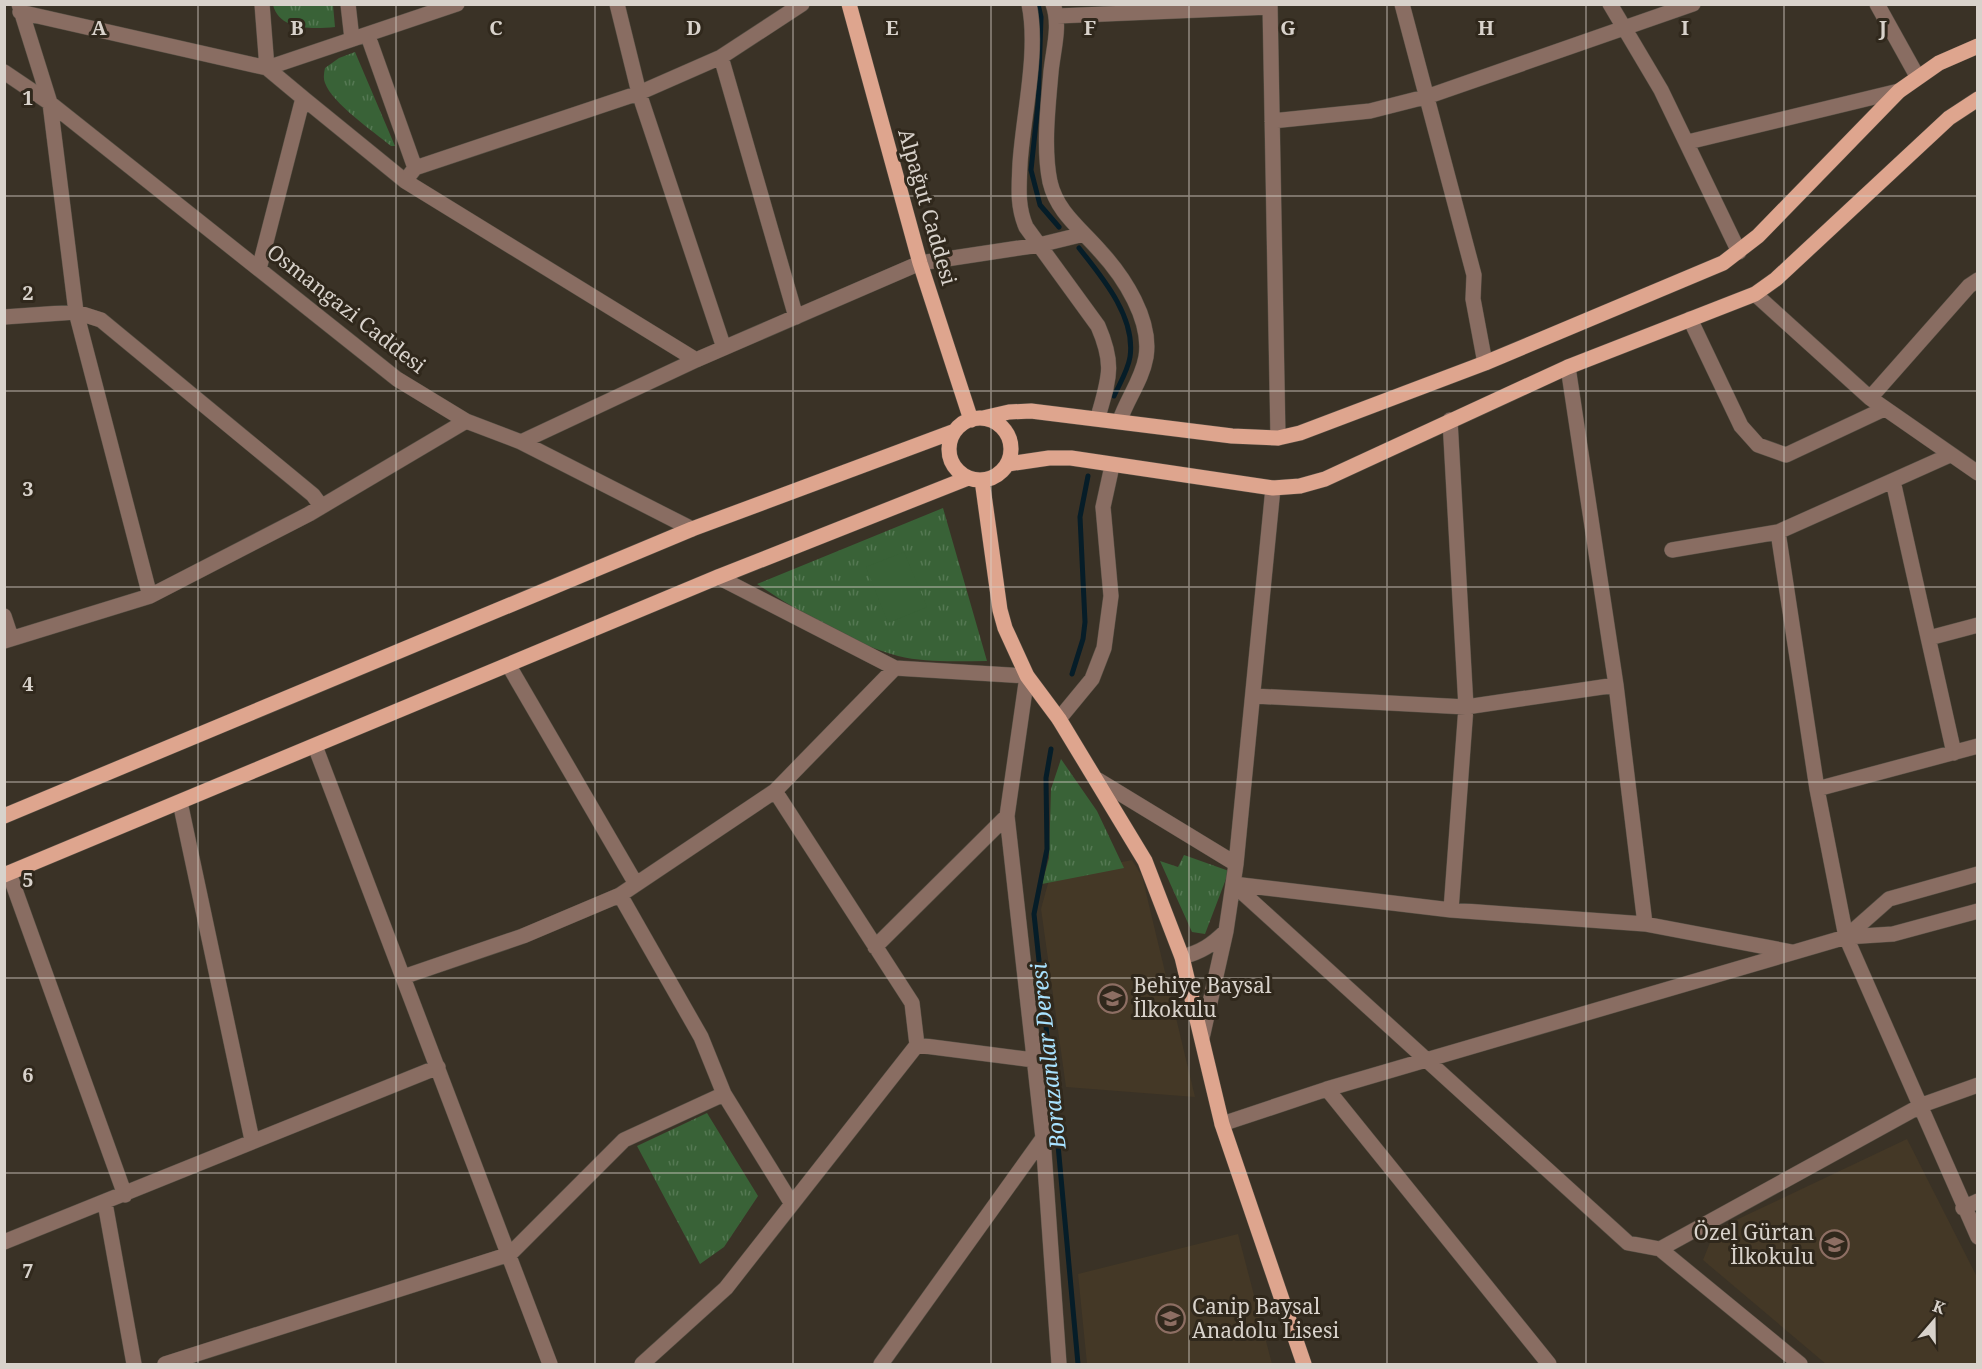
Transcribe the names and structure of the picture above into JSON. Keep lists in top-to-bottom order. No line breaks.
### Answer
{"streets":{"main road":["Alpağut Caddesi"],"street":["Osmangazi Caddesi"]},"water":["Borazanlar Deresi"],"places":{"school or university":["Behiye Baysal İlkokulu","Özel Gürtan İlkokulu","Canip Baysal Anadolu Lisesi"]},"north":"top","grid":{"columns":["A","B","C","D","E","F","G","H","I","J"],"rows":["1","2","3","4","5","6","7"]}}
